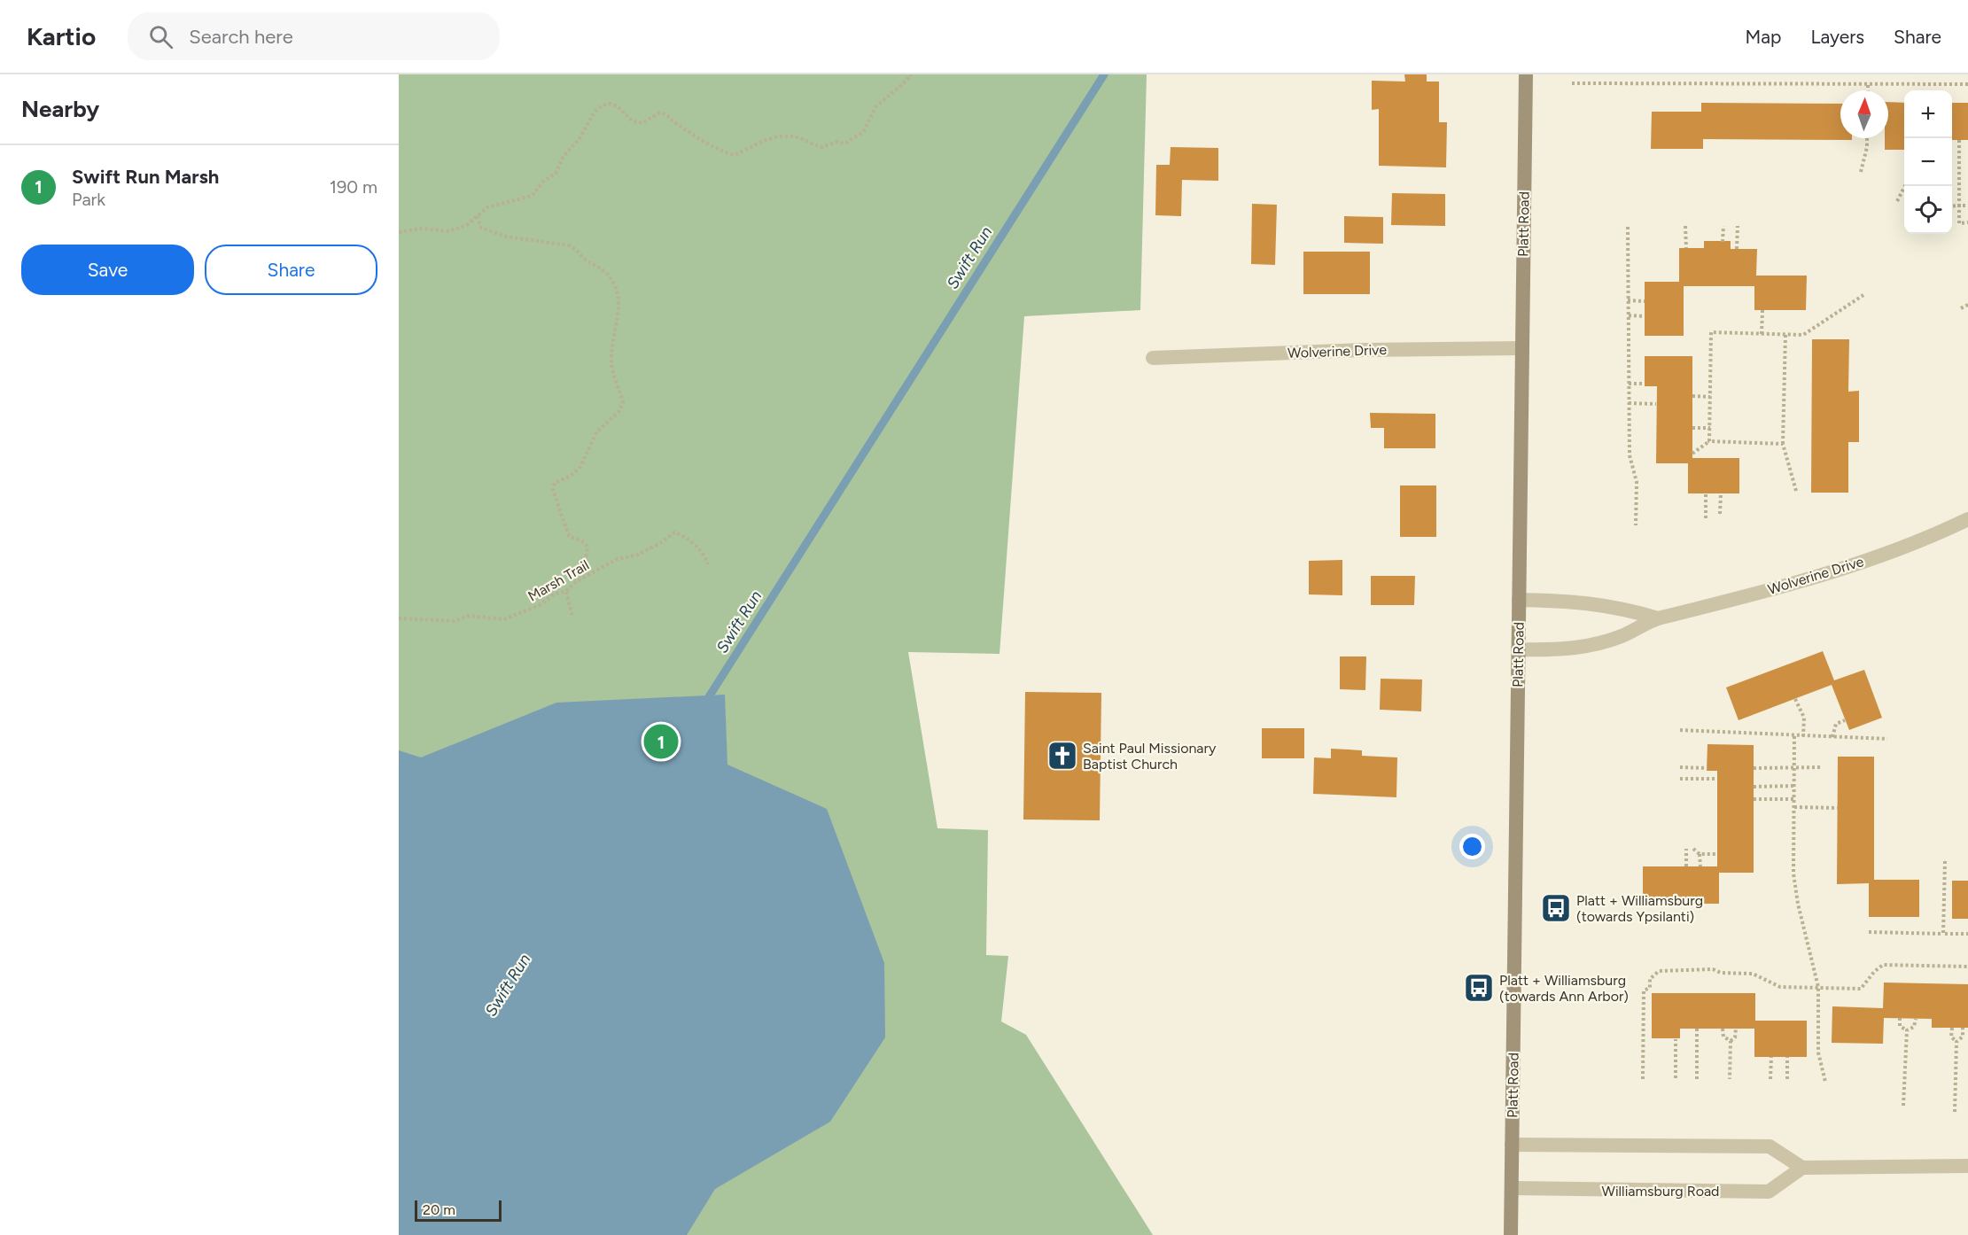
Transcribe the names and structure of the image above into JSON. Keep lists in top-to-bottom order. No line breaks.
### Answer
{"streets":{"main road":["Platt Road"],"street":["Wolverine Drive","Williamsburg Road"],"path":["Marsh Trail"]},"crossings":[["Platt Road","Wolverine Drive"],["Platt Road","Williamsburg Road"]],"water":["Swift Run"],"places":{"church":["Saint Paul Missionary Baptist Church"],"bus stop":["Platt + Williamsburg (towards Ypsilanti)","Platt + Williamsburg (towards Ann Arbor)"]},"scale_bar":"20 m","north":"top","page":{"header":"Kartio","search":"Search here","nav":["Map","Layers","Share"],"heading":"Nearby","map_buttons":["+","−"],"list":[{"mark":"1","name":"Swift Run Marsh","note":"Park","value":"190 m"}],"buttons":["Save","Share"],"pins":"1","scale":"20 m"}}
